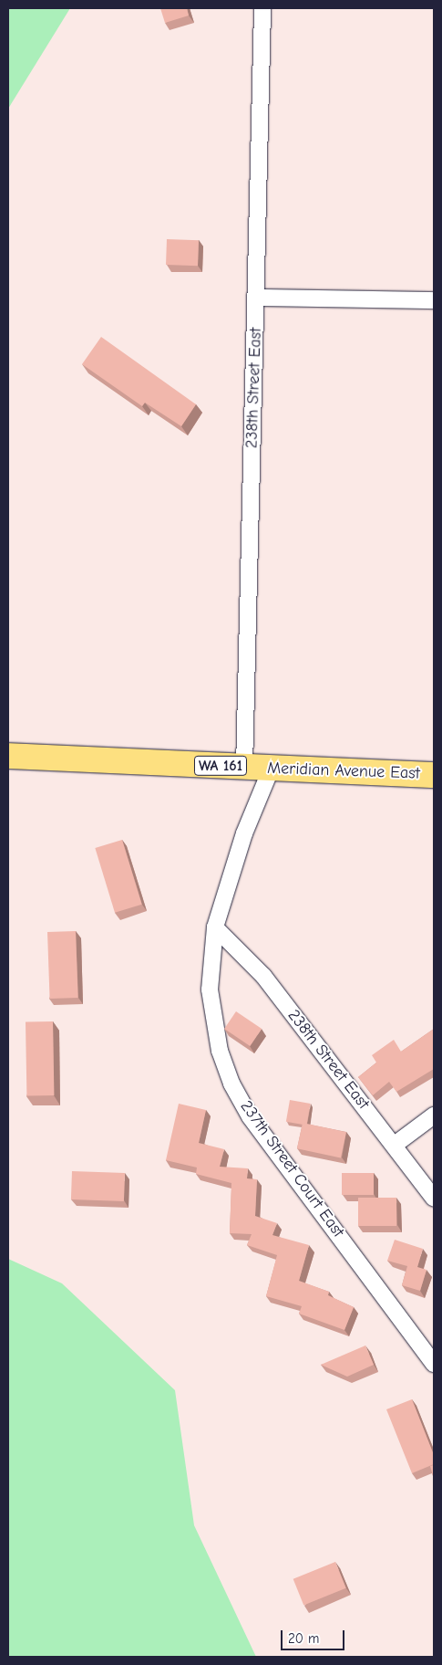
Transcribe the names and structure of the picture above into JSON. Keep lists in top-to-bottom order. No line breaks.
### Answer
{"streets":{"main road":["WA 161","Meridian Avenue East"],"street":["238th Street East","237th Street Court East"]},"crossings":[["238th Street East","Meridian Avenue East"],["238th Street East","237th Street Court East"],["Meridian Avenue East","237th Street Court East"]],"scale_bar":"20 m"}
